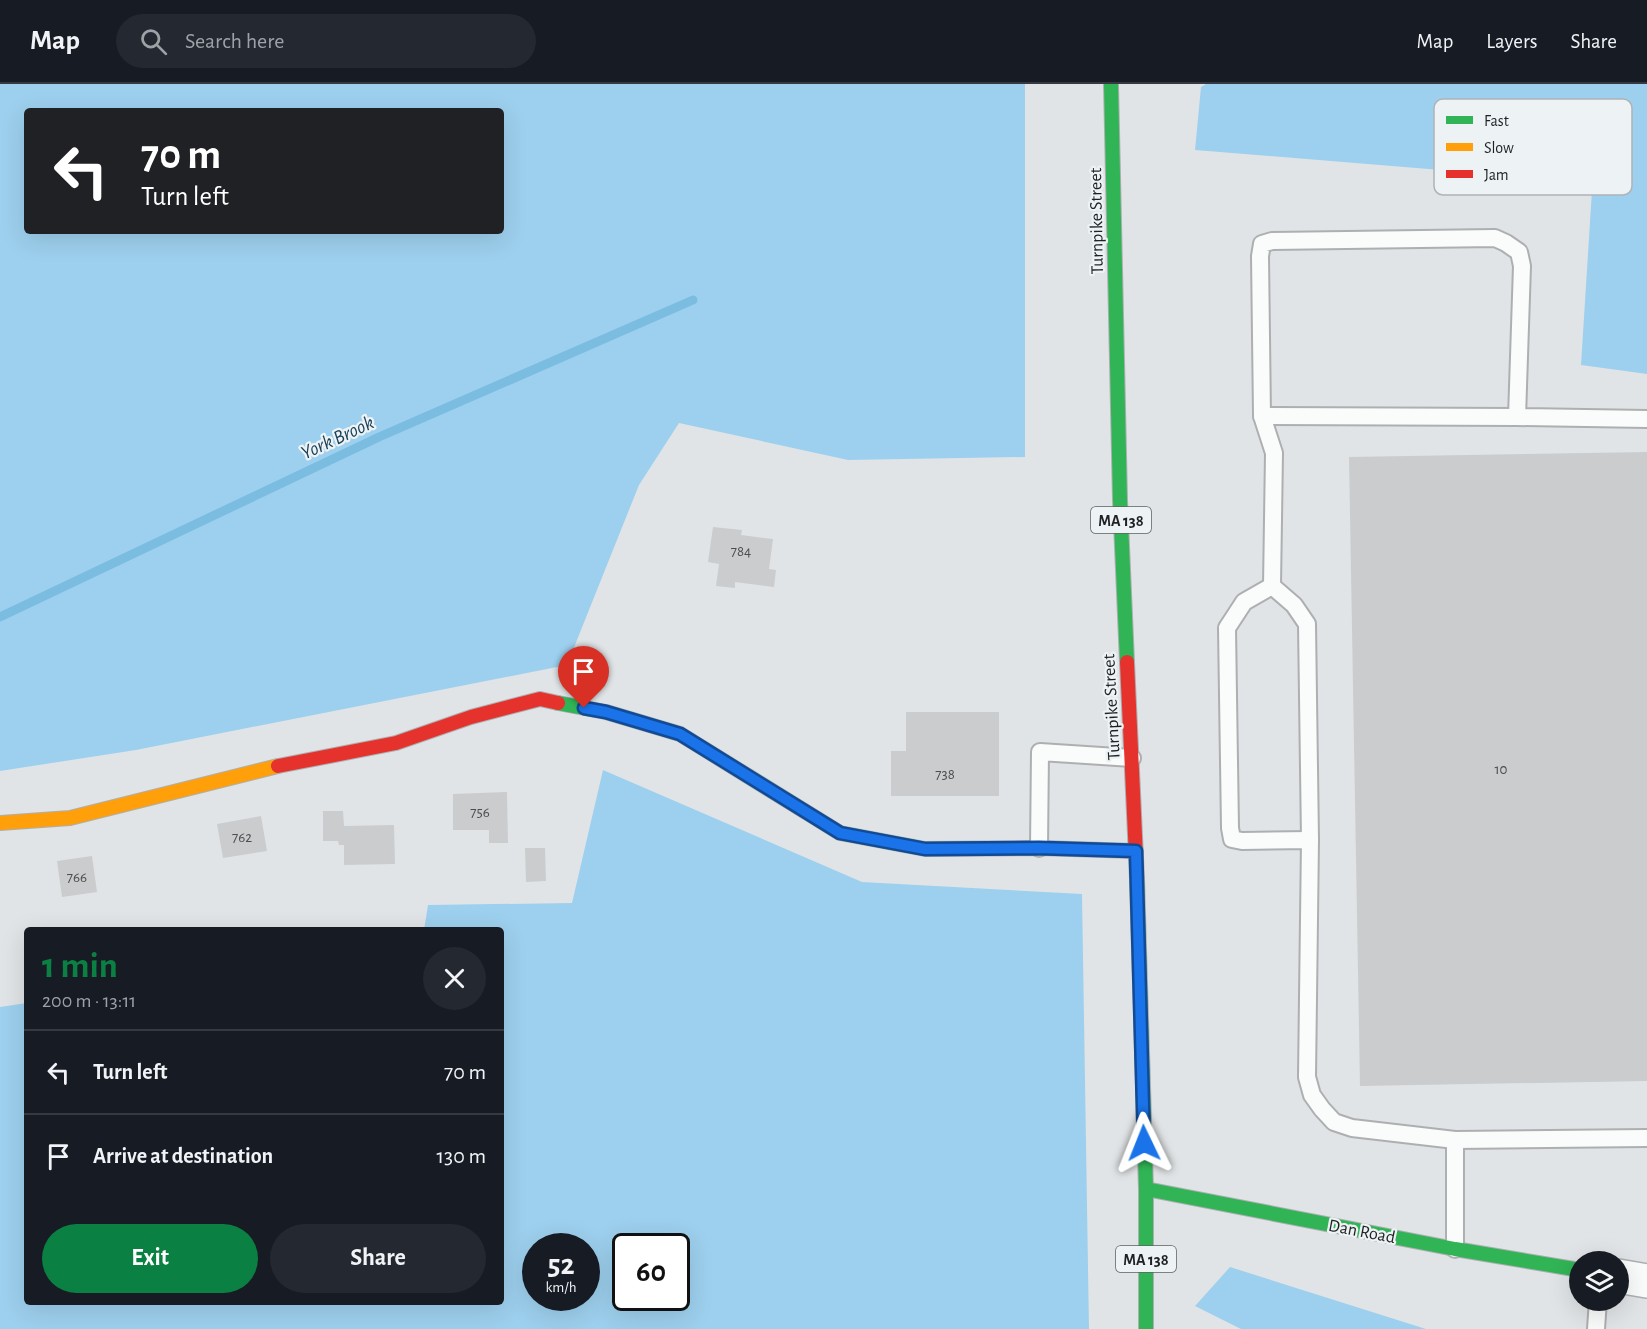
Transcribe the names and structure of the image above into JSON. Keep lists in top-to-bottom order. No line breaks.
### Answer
{"streets":{"street":["Turnpike Street","MA 138","Dan Road"]},"crossings":[["Turnpike Street","Dan Road"]],"water":["York Brook"],"house_numbers":["784","10","738","756","762","766"],"legend":["Fast","Slow","Jam"],"page":{"header":"Map","search":"Search here","nav":["Map","Layers","Share"],"turn":["70 m","Turn left"],"heading":["1 min","200 m · 13:11"],"list":[{"name":"Turn left","value":"70 m"},{"name":"Arrive at destination","value":"130 m"}],"buttons":["Exit","Share"],"speed":"52 km/h","limit":"60"}}
